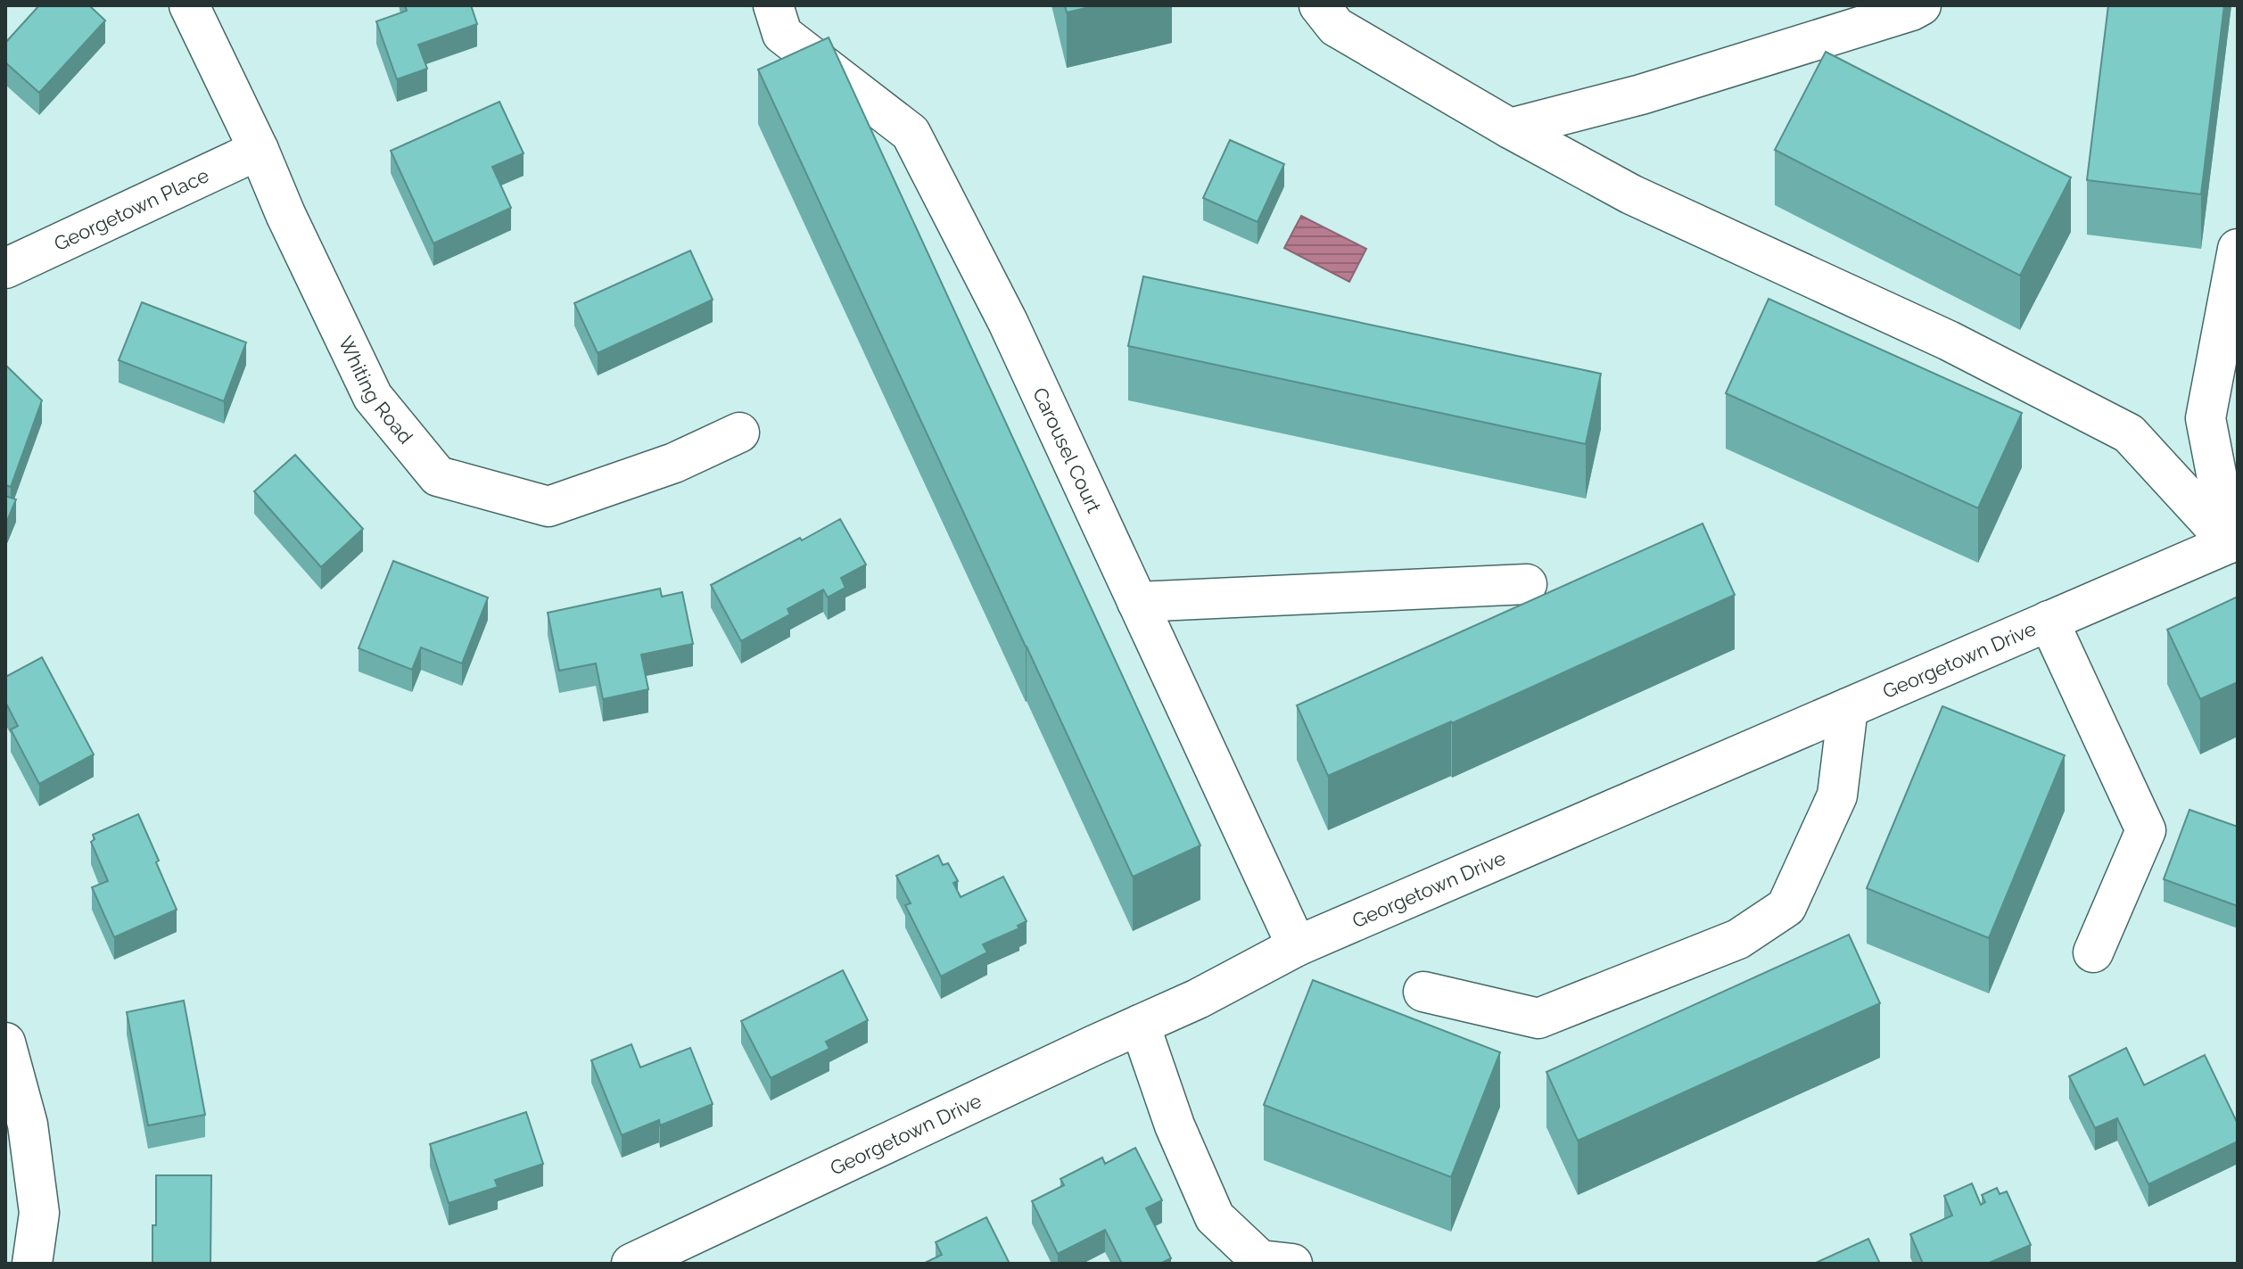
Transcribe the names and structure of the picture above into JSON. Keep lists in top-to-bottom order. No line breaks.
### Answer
{"streets":{"street":["Georgetown Place","Whiting Road","Carousel Court","Georgetown Drive"]},"crossings":[["Georgetown Place","Whiting Road"],["Carousel Court","Georgetown Drive"]]}
